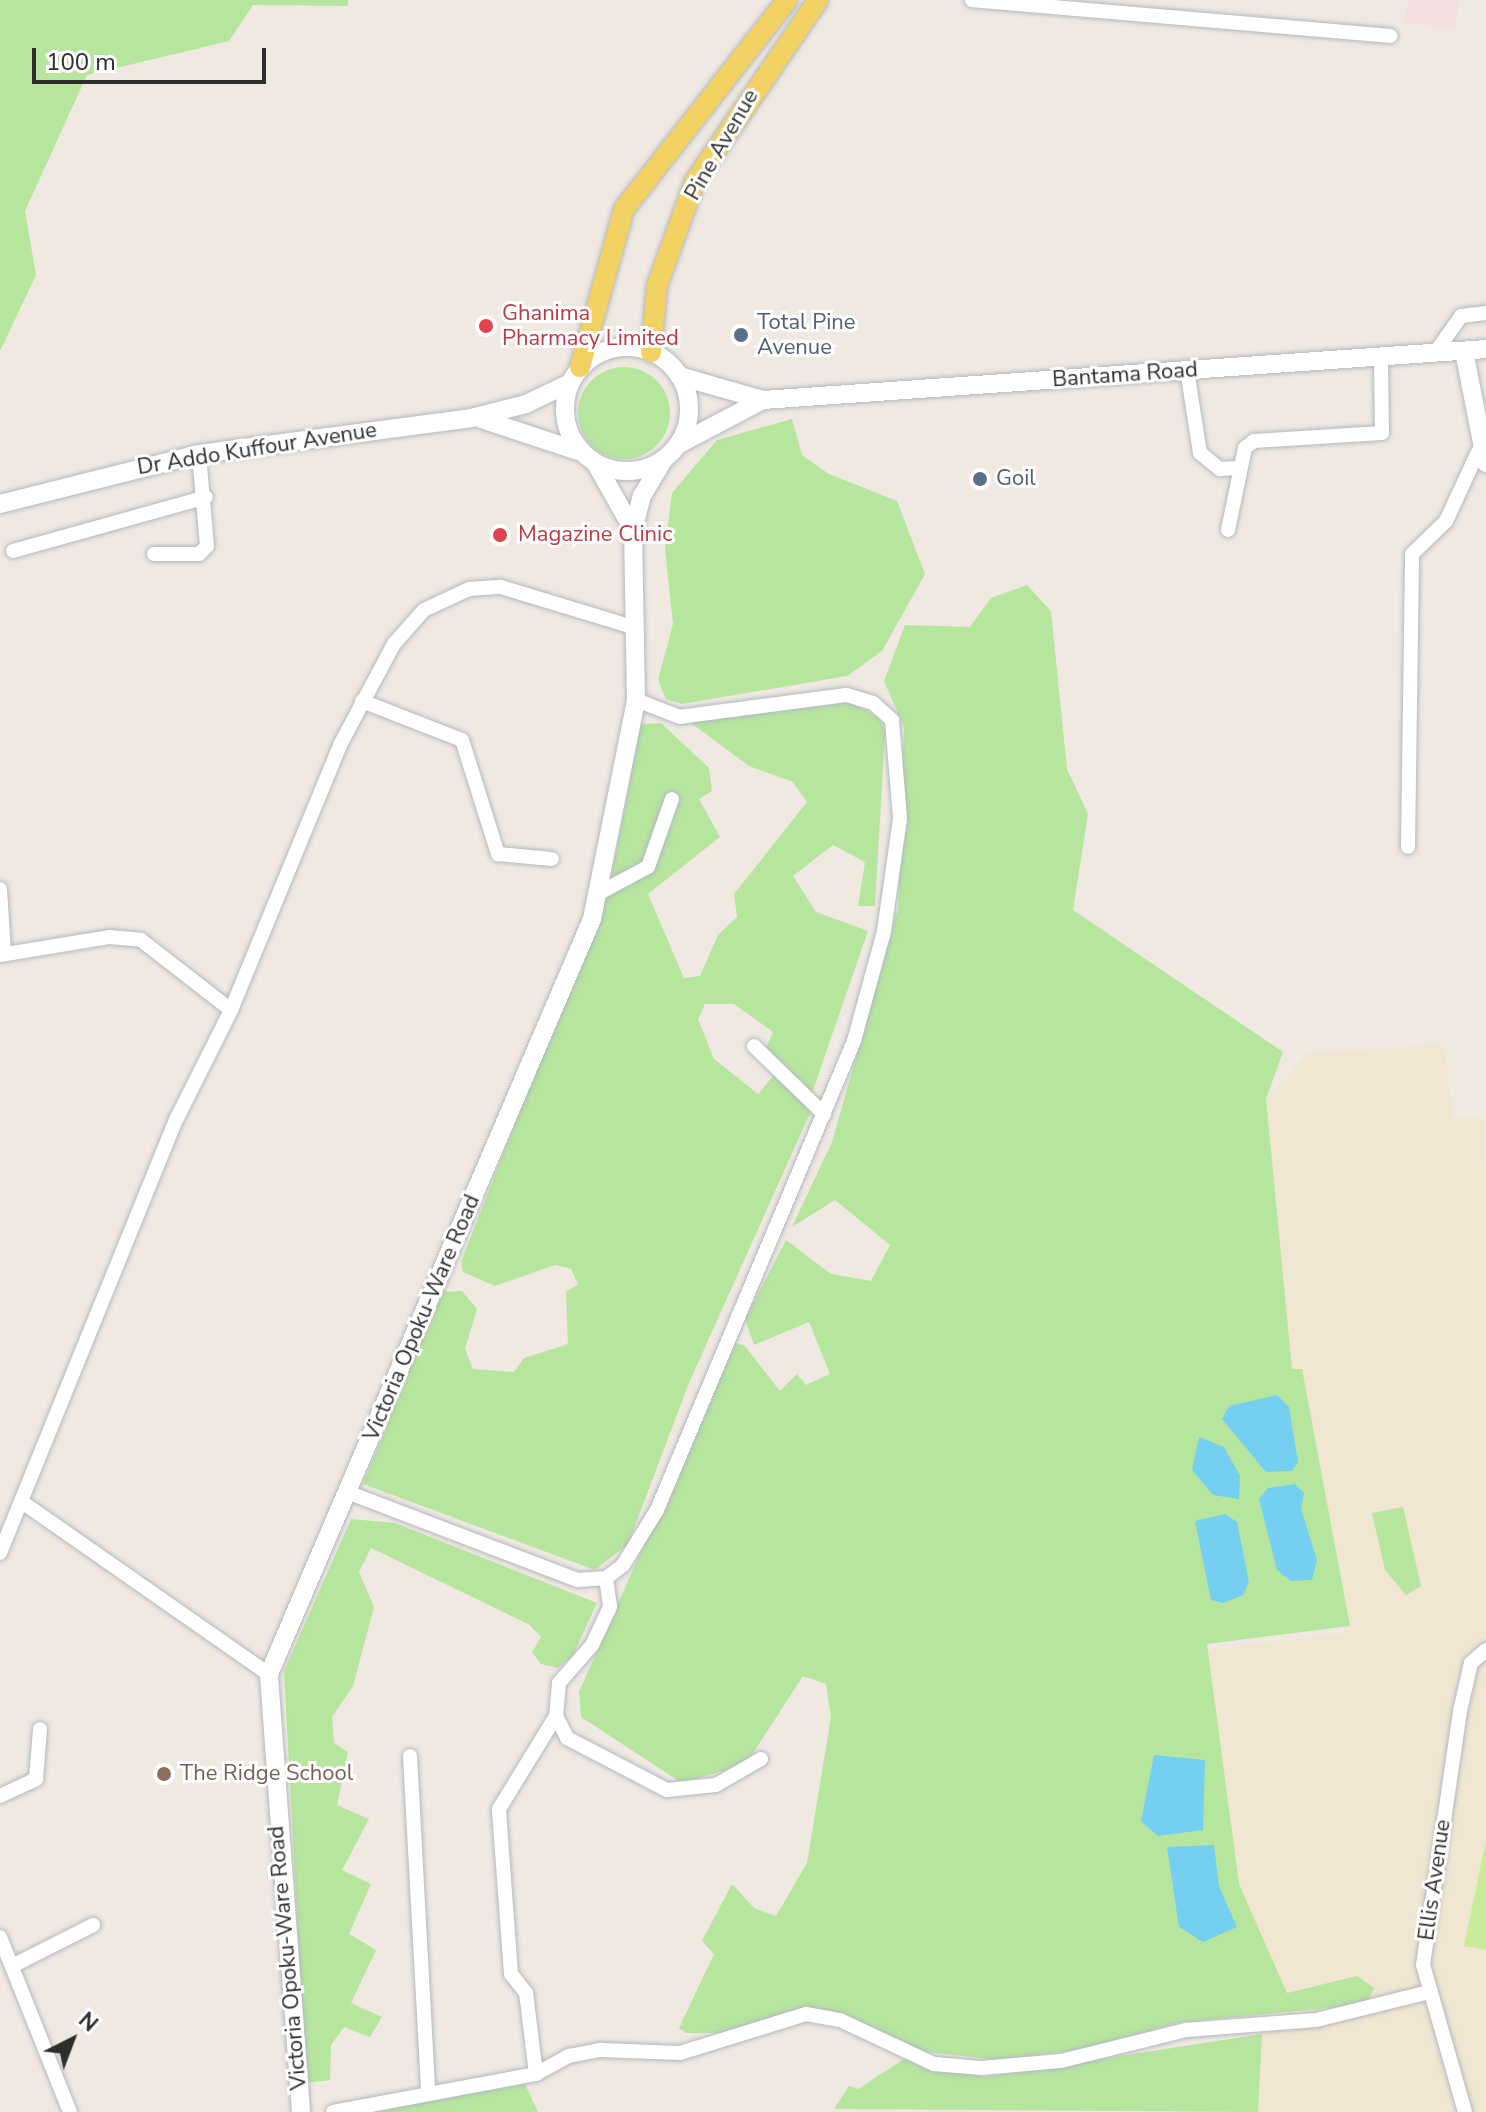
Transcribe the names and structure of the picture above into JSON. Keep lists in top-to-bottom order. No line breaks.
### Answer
{"streets":{"main road":["Pine Avenue","Bantama Road","Dr Addo Kuffour Avenue","Victoria Opoku-Ware Road"],"street":["Ellis Avenue"]},"crossings":[["Pine Avenue","Dr Addo Kuffour Avenue"]],"places":["Ghanima Pharmacy Limited","Total Pine Avenue","Goil","Magazine Clinic","The Ridge School"],"scale_bar":"100 m","north":"top right"}
